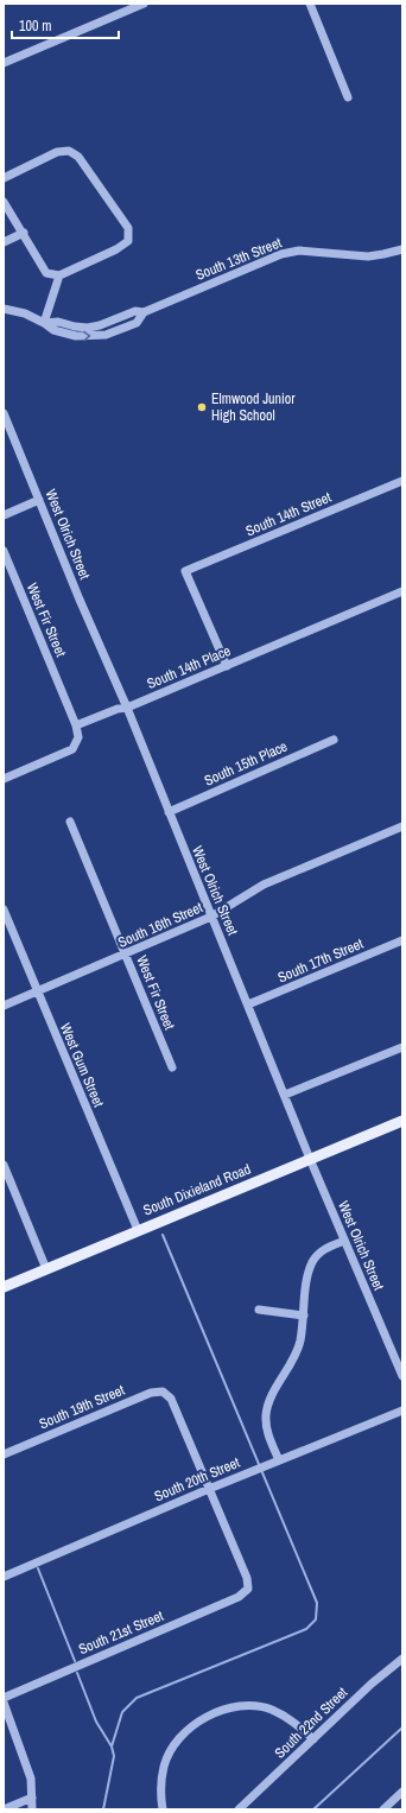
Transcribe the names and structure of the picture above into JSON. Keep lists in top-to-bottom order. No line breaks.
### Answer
{"streets":{"main road":["South Dixieland Road"],"street":["South 13th Street","South 14th Street","West Olrich Street","West Fir Street","South 14th Place","South 15th Place","South 16th Street","South 17th Street","West Gum Street","South 19th Street","South 20th Street","South 21st Street","South 22nd Street"]},"crossings":[["South 14th Street","South 14th Place"],["West Olrich Street","South 14th Place"],["West Olrich Street","South 15th Place"],["West Olrich Street","South 16th Street"],["West Olrich Street","South 17th Street"],["West Olrich Street","South Dixieland Road"],["West Fir Street","South 14th Place"],["West Fir Street","South 16th Street"],["South 16th Street","West Gum Street"],["West Gum Street","South Dixieland Road"],["South 19th Street","South 20th Street"],["South 19th Street","South 21st Street"],["South 20th Street","South 21st Street"]],"places":["Elmwood Junior High School"],"scale_bar":"100 m"}
